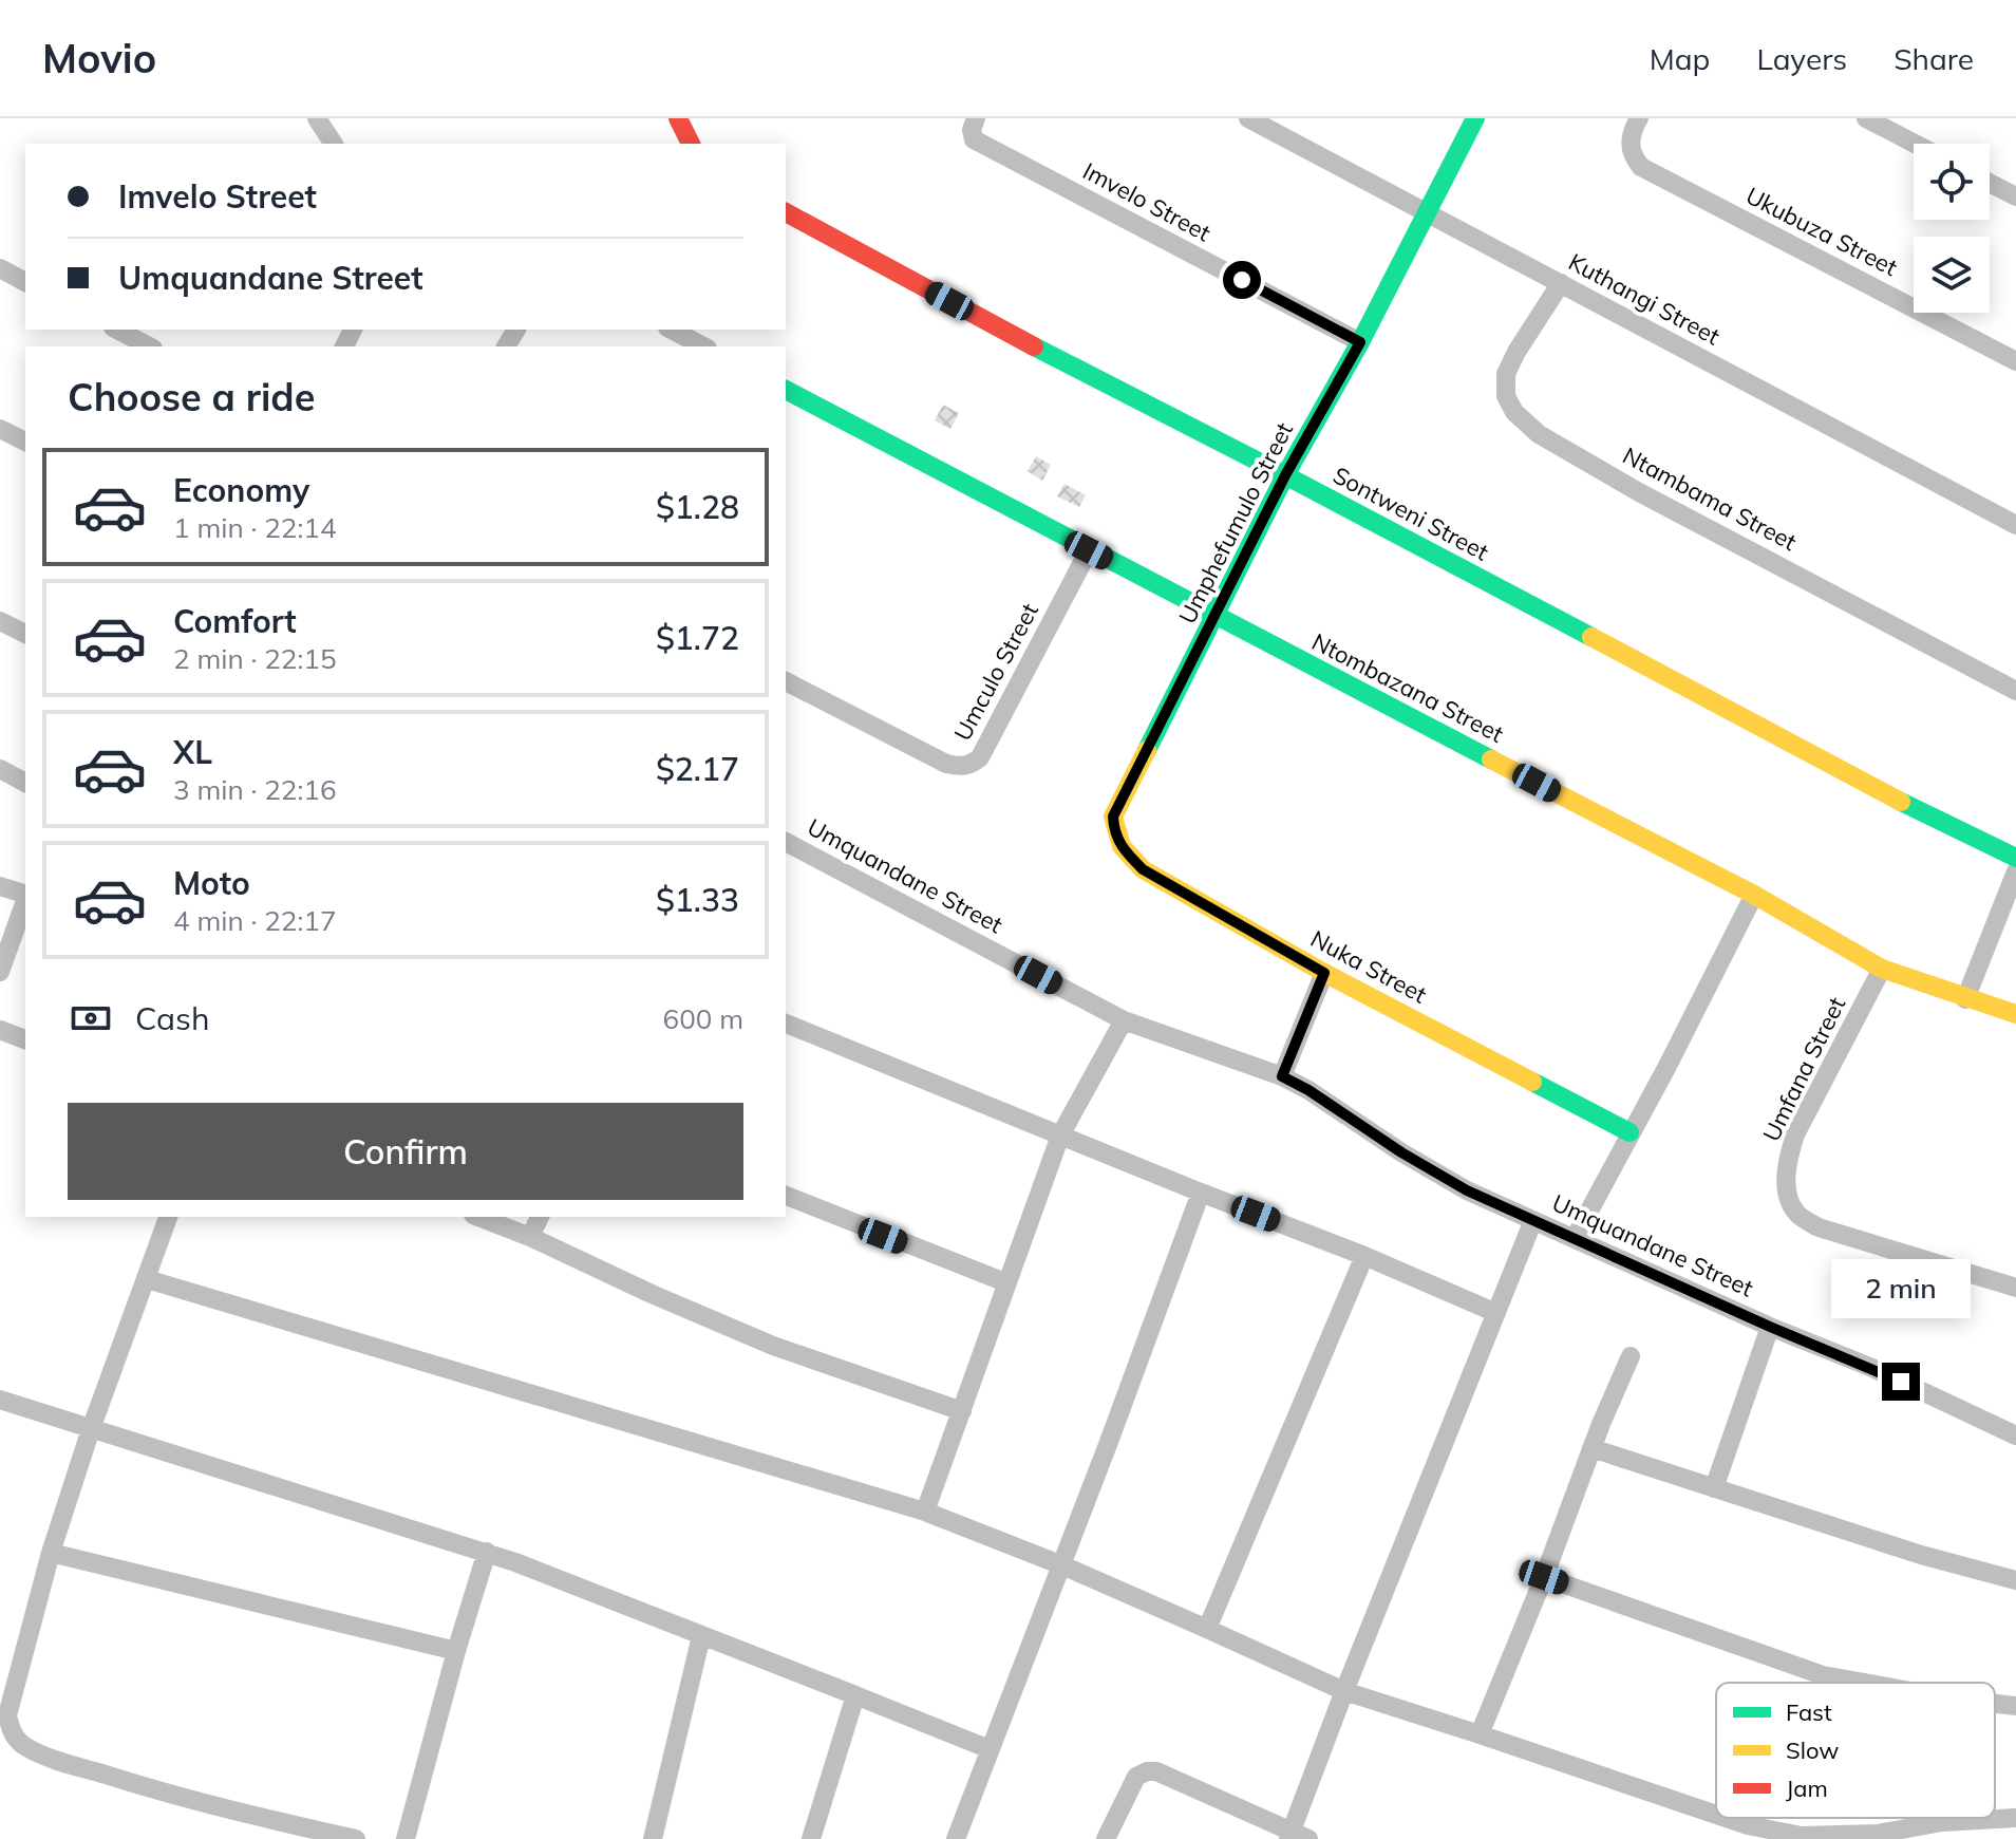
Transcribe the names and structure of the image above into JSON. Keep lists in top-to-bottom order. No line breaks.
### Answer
{"streets":{"street":["Imvelo Street","Ukubuza Street","Kuthangi Street","Ntambama Street","Sontweni Street","Umphefumulo Street","Umculo Street","Ntombazana Street","Umquandane Street","Nuka Street","Umfana Street"]},"crossings":[["Imvelo Street","Umphefumulo Street"],["Kuthangi Street","Ntambama Street"],["Kuthangi Street","Umphefumulo Street"],["Sontweni Street","Umphefumulo Street"],["Umphefumulo Street","Ntombazana Street"],["Umphefumulo Street","Nuka Street"],["Umculo Street","Ntombazana Street"],["Ntombazana Street","Umfana Street"]],"legend":["Fast","Slow","Jam"],"page":{"header":"Movio","nav":["Map","Layers","Share"],"banner":["Imvelo Street","Umquandane Street"],"heading":"Choose a ride","list":[{"name":"Economy","note":"1 min · 22:14","value":"$1.28"},{"name":"Comfort","note":"2 min · 22:15","value":"$1.72"},{"name":"XL","note":"3 min · 22:16","value":"$2.17"},{"name":"Moto","note":"4 min · 22:17","value":"$1.33"}],"pay":["Cash","600 m"],"buttons":"Confirm","bubble":"2 min"}}
